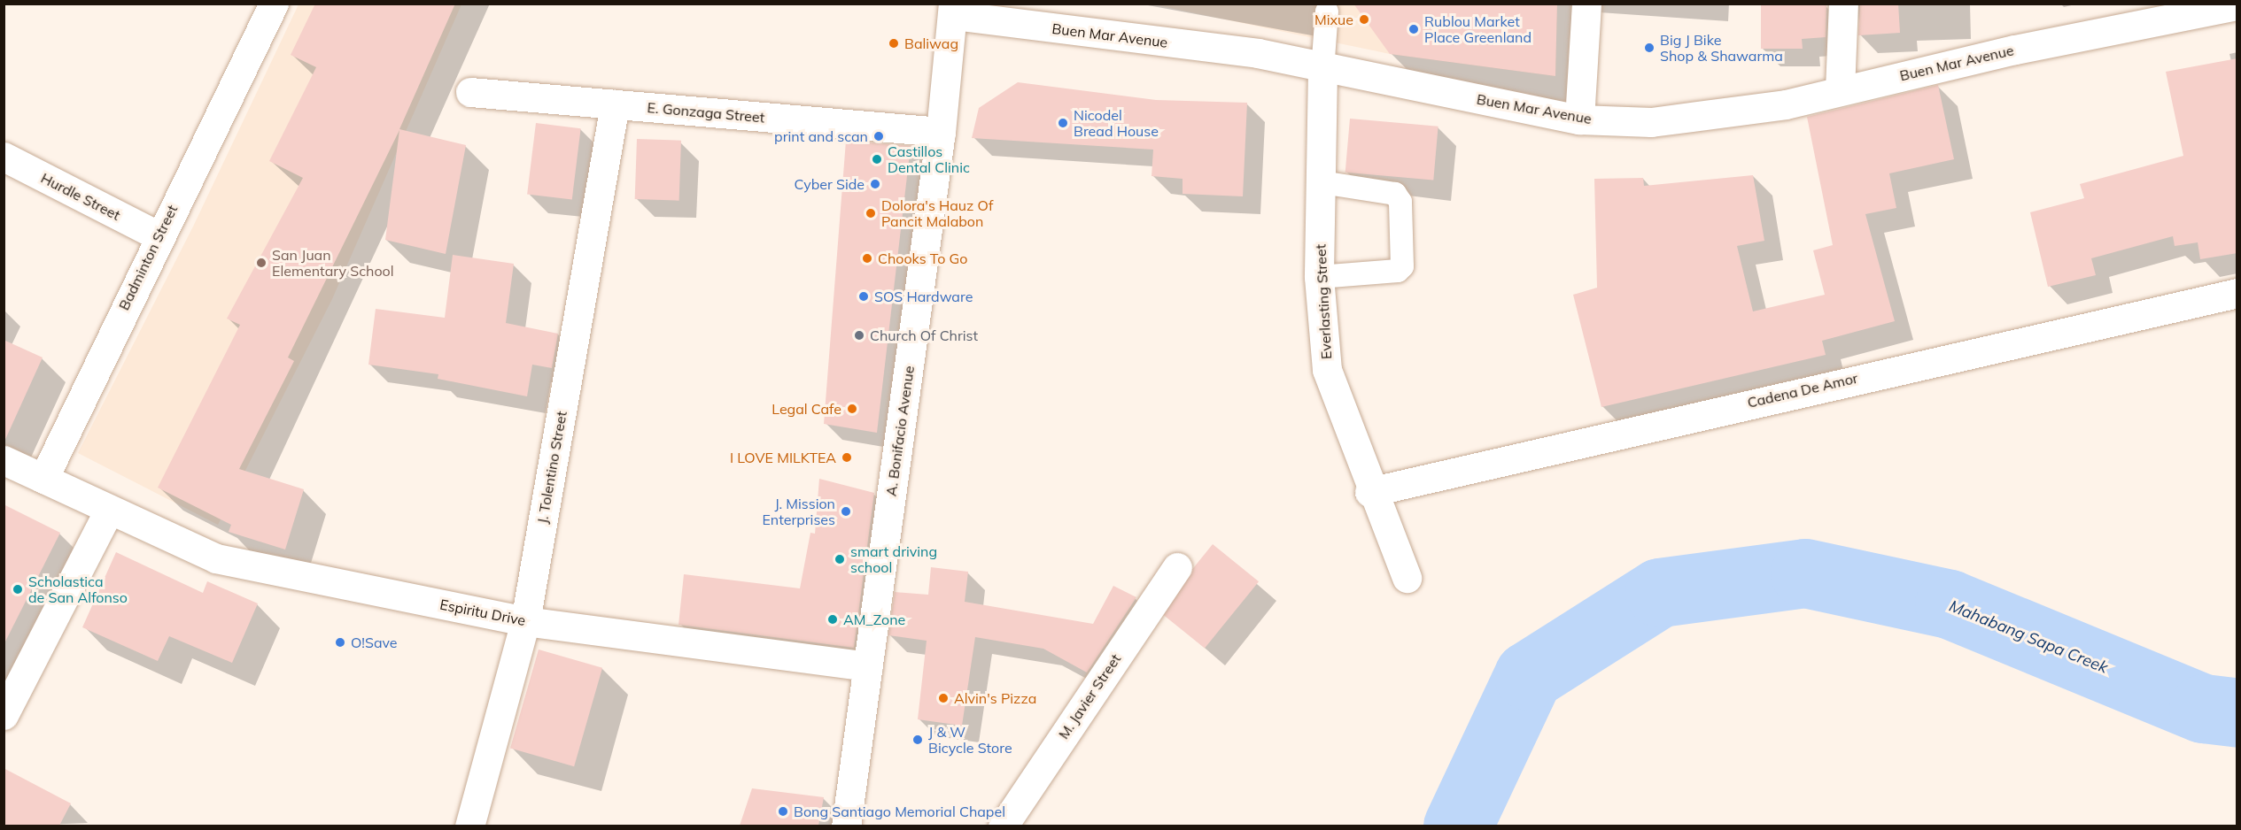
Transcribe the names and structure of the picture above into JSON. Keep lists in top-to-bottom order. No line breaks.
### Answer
{"streets":{"street":["Buen Mar Avenue","E. Gonzaga Street","Hurdle Street","Badminton Street","Everlasting Street","Cadena De Amor","A. Bonifacio Avenue","J. Tolentino Street","Espiritu Drive","M. Javier Street"]},"crossings":[["Buen Mar Avenue","Everlasting Street"],["Buen Mar Avenue","A. Bonifacio Avenue"],["E. Gonzaga Street","A. Bonifacio Avenue"],["E. Gonzaga Street","J. Tolentino Street"],["Hurdle Street","Badminton Street"],["Badminton Street","Espiritu Drive"],["Everlasting Street","Cadena De Amor"],["A. Bonifacio Avenue","Espiritu Drive"],["J. Tolentino Street","Espiritu Drive"]],"water":["Mahabang Sapa Creek"],"places":["Mixue","Rublou Market Place Greenland","Baliwag","Big J Bike Shop & Shawarma","Nicodel Bread House","print and scan","Castillos Dental Clinic","Cyber Side","Dolora's Hauz Of Pancit Malabon","Chooks To Go","San Juan Elementary School","SOS Hardware","Church Of Christ","Legal Cafe","I LOVE MILKTEA","J. Mission Enterprises","smart driving school","Scholastica de San Alfonso","AM_Zone","O!Save","Alvin's Pizza","J & W Bicycle Store","Bong Santiago Memorial Chapel"]}
